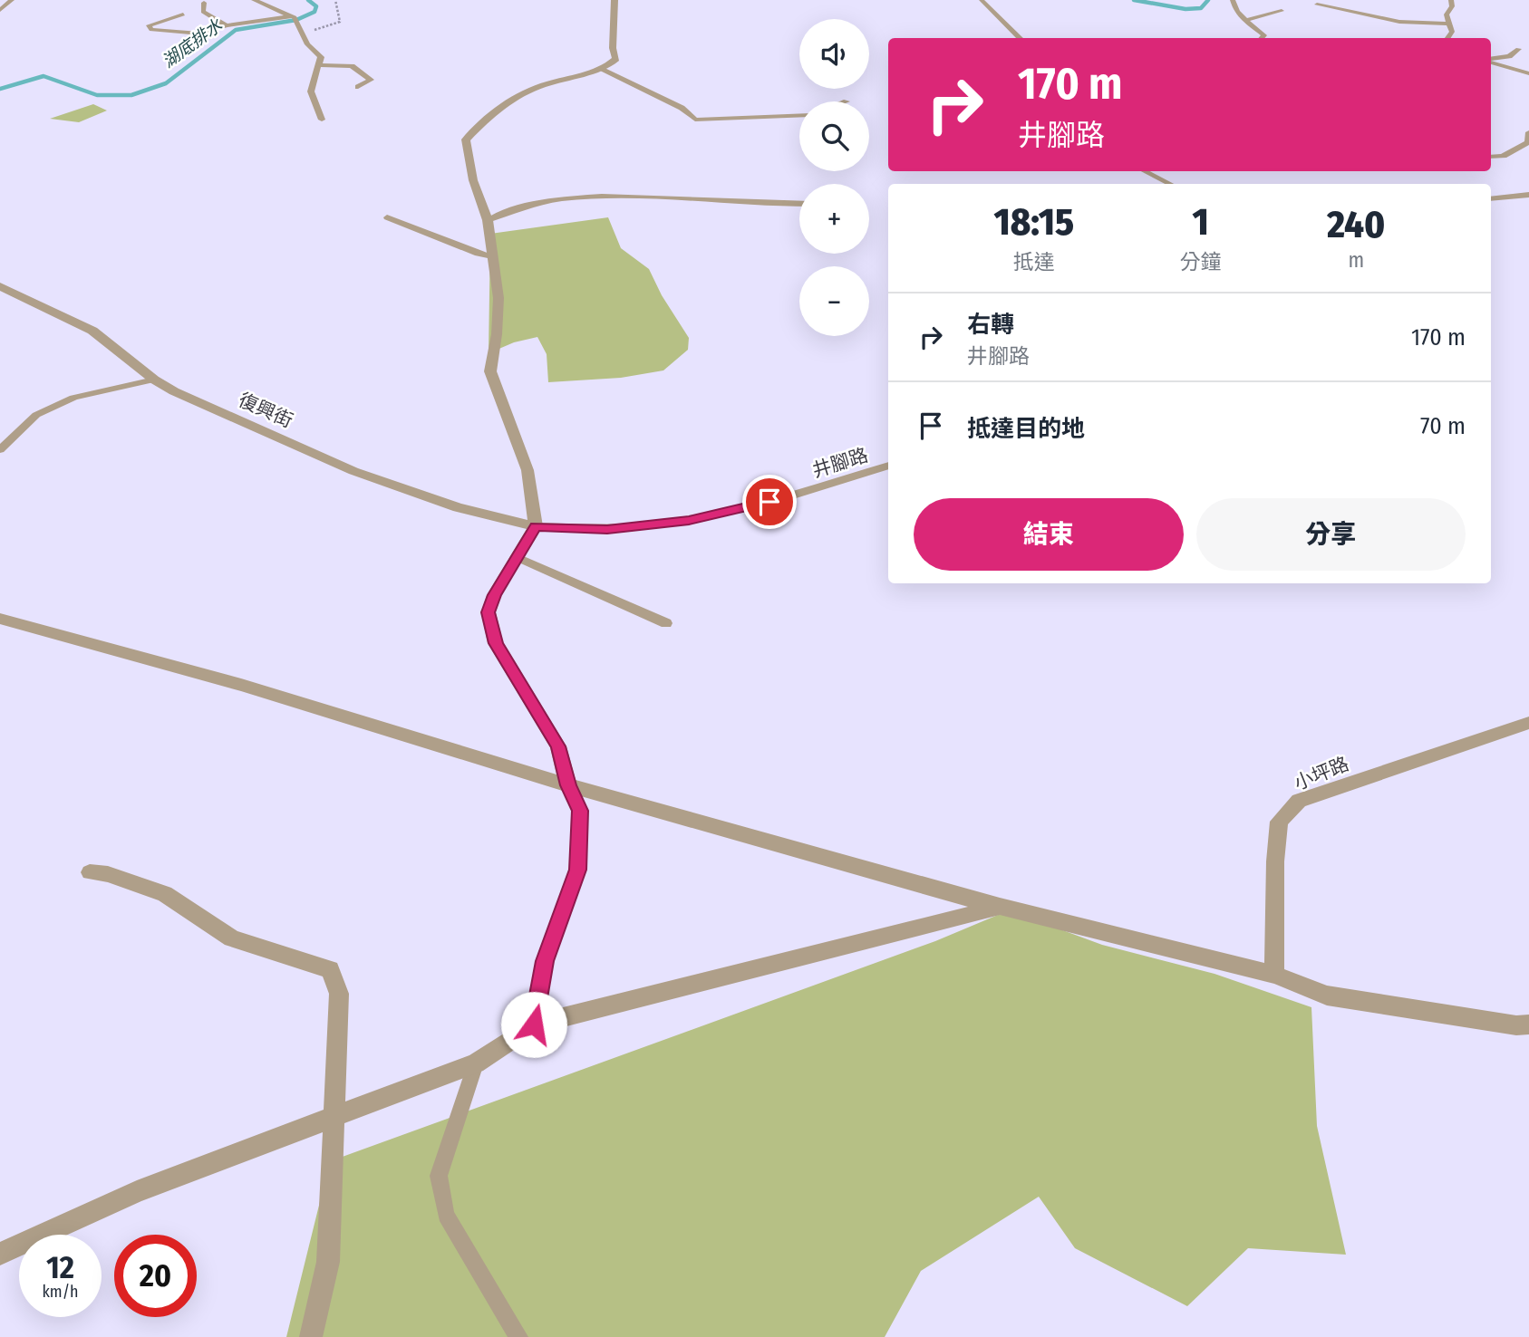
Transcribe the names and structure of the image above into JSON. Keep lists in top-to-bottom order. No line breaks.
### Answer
{"streets":{"street":["復興街","小坪路"],"lane":["井腳路"]},"crossings":[["復興街","井腳路"]],"water":["湖底排水"],"page":{"map_buttons":["+","−"],"turn":["170 m","井腳路"],"eta":["18:15","抵達","1","分鐘","240","m"],"list":[{"name":"右轉","note":"井腳路","value":"170 m"},{"name":"抵達目的地","value":"70 m"}],"buttons":["結束","分享"],"speed":"12 km/h","limit":"20"}}
